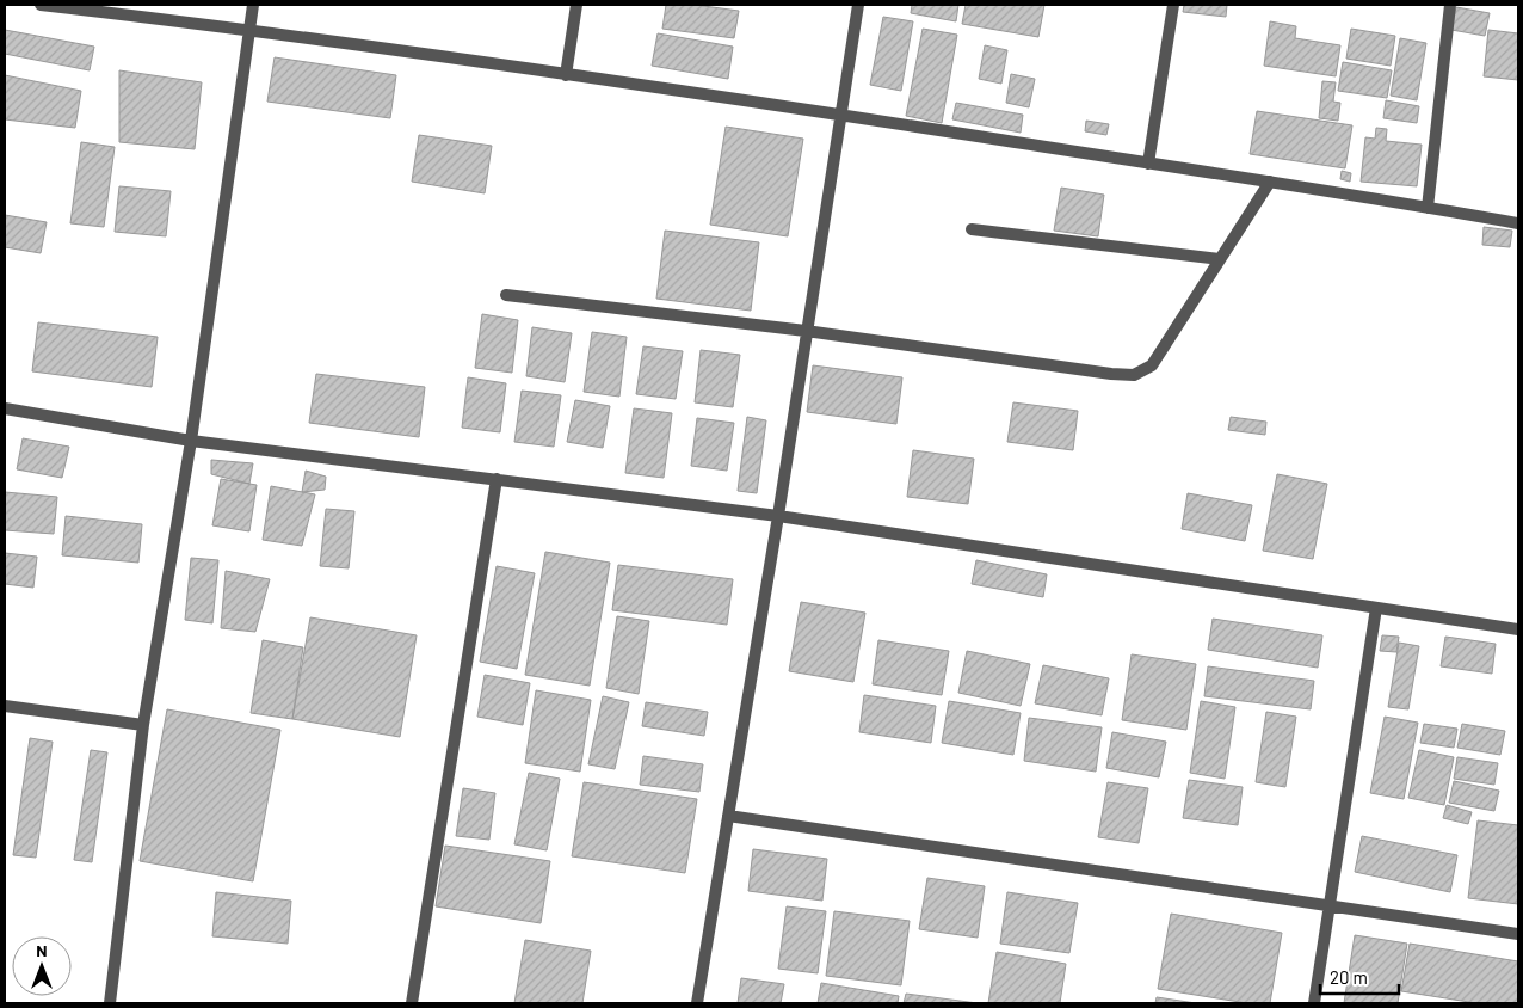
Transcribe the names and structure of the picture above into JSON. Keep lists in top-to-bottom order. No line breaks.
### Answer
{"scale_bar":"20 m","north":"top"}
